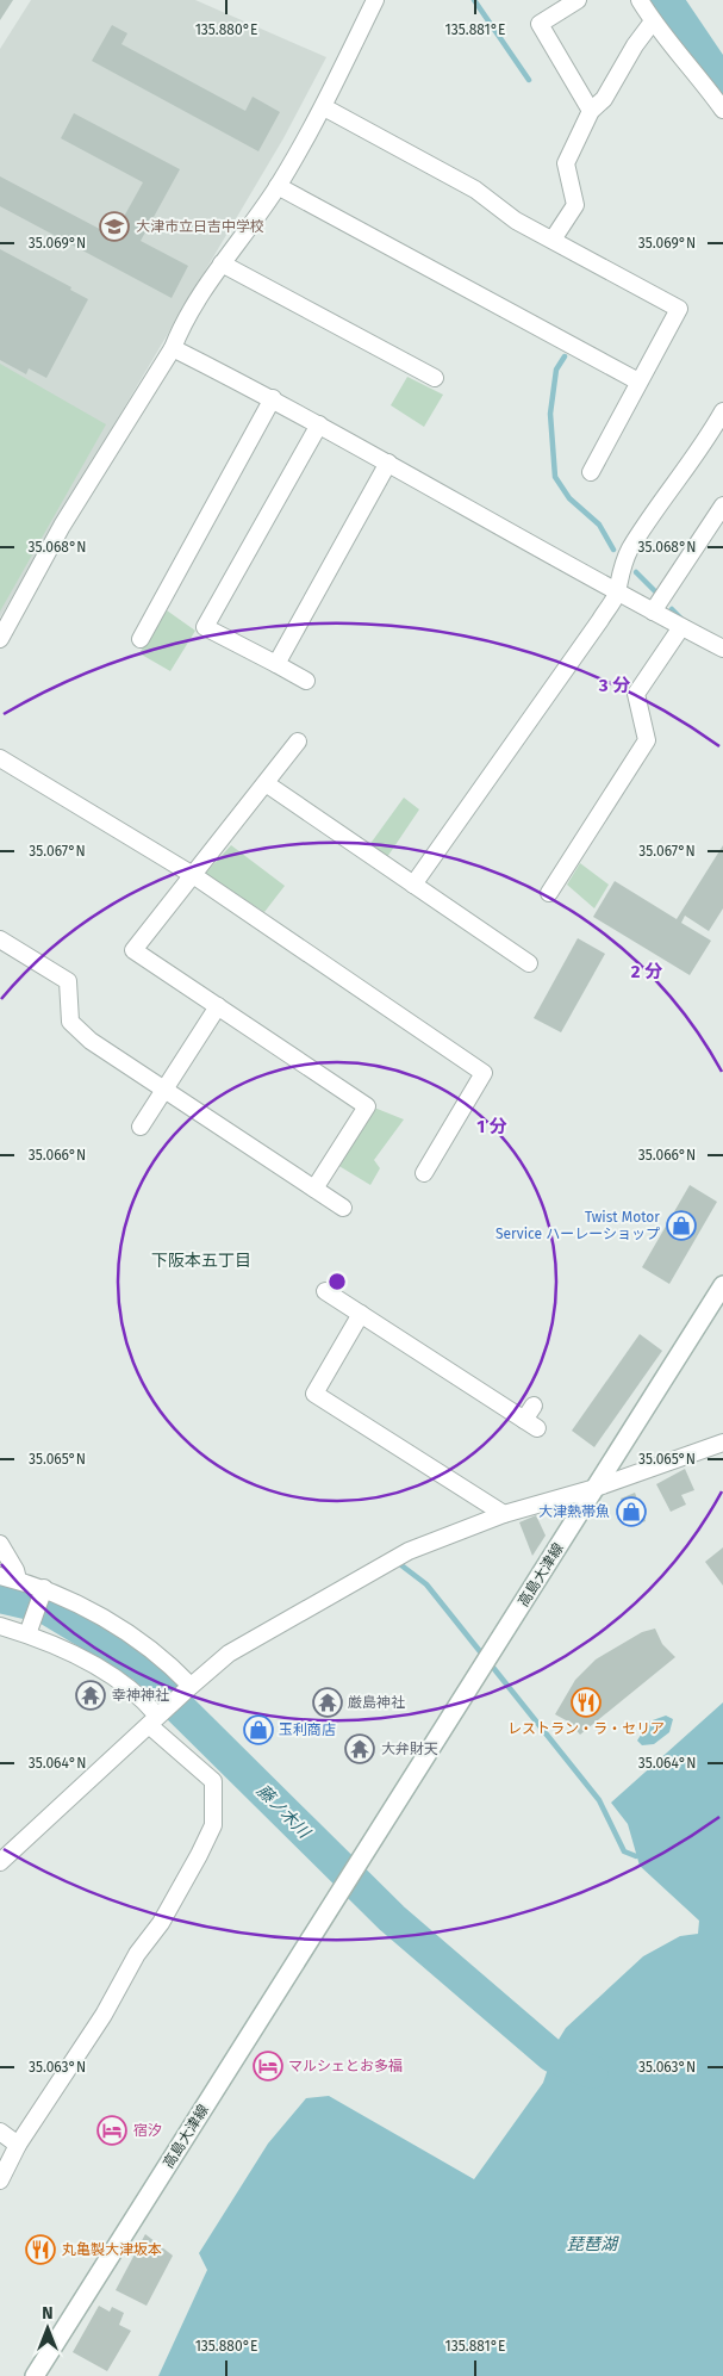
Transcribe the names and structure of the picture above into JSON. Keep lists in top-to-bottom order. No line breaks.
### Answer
{"streets":{"main road":["高島大津線"]},"districts":["下阪本五丁目"],"water":["藤ノ木川","琵琶湖"],"places":{"school or university":["大津市立日吉中学校"],"shop":["Twist Motor Service ハーレーショップ","大津熱帯魚","玉利商店"],"temple":["幸神神社","厳島神社","大弁財天"],"restaurant":["レストラン・ラ・セリア","丸亀製大津坂本"],"hotel":["マルシェとお多福","宿汐"]},"north":"top","coordinates":["135.880°E","135.881°E","35.069°N","35.068°N","35.067°N","35.066°N","35.065°N","35.064°N","35.063°N"],"rings":["3 分","2 分","1 分"]}
